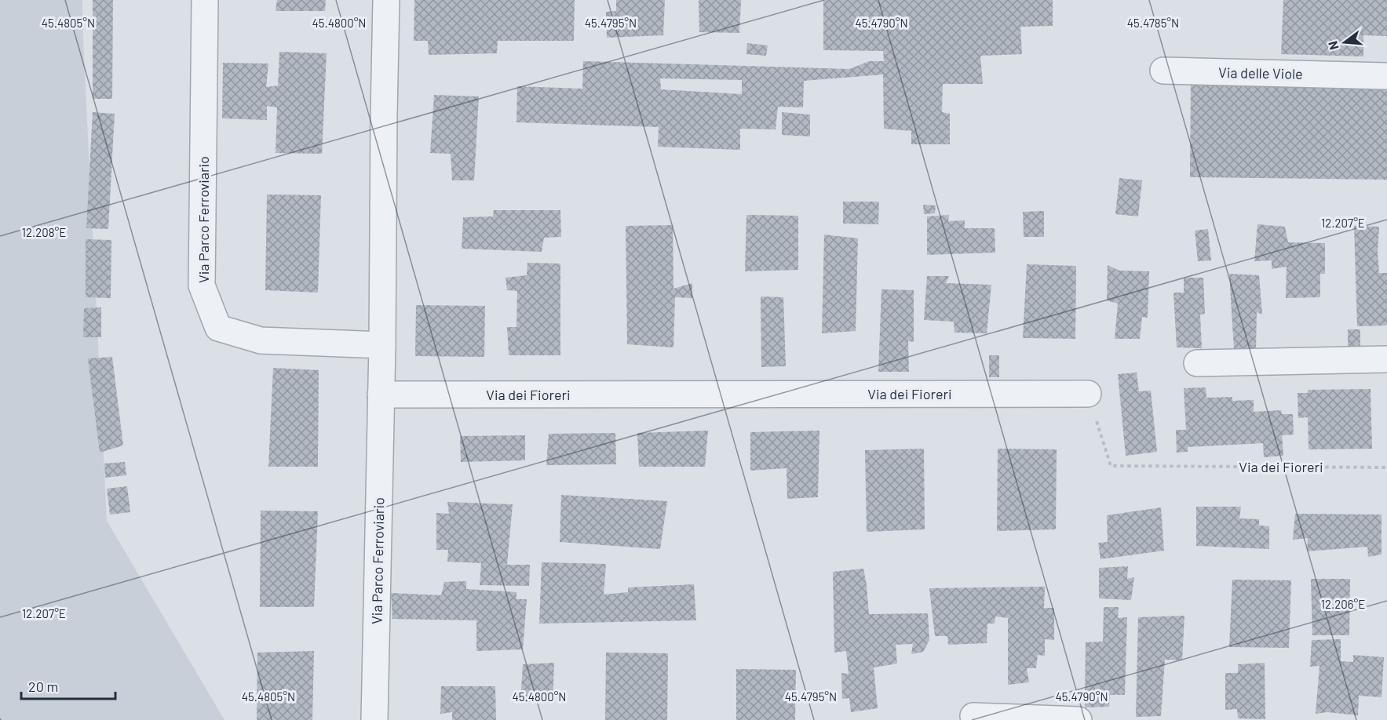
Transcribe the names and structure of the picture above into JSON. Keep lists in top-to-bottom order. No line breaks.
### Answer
{"streets":{"street":["Via delle Viole","Via Parco Ferroviario","Via dei Fioreri"]},"crossings":[["Via Parco Ferroviario","Via dei Fioreri"]],"scale_bar":"20 m","north":"left","coordinates":["45.4805°N","45.4800°N","45.4795°N","45.4790°N","45.4785°N","12.207°E","12.208°E","12.206°E"]}
